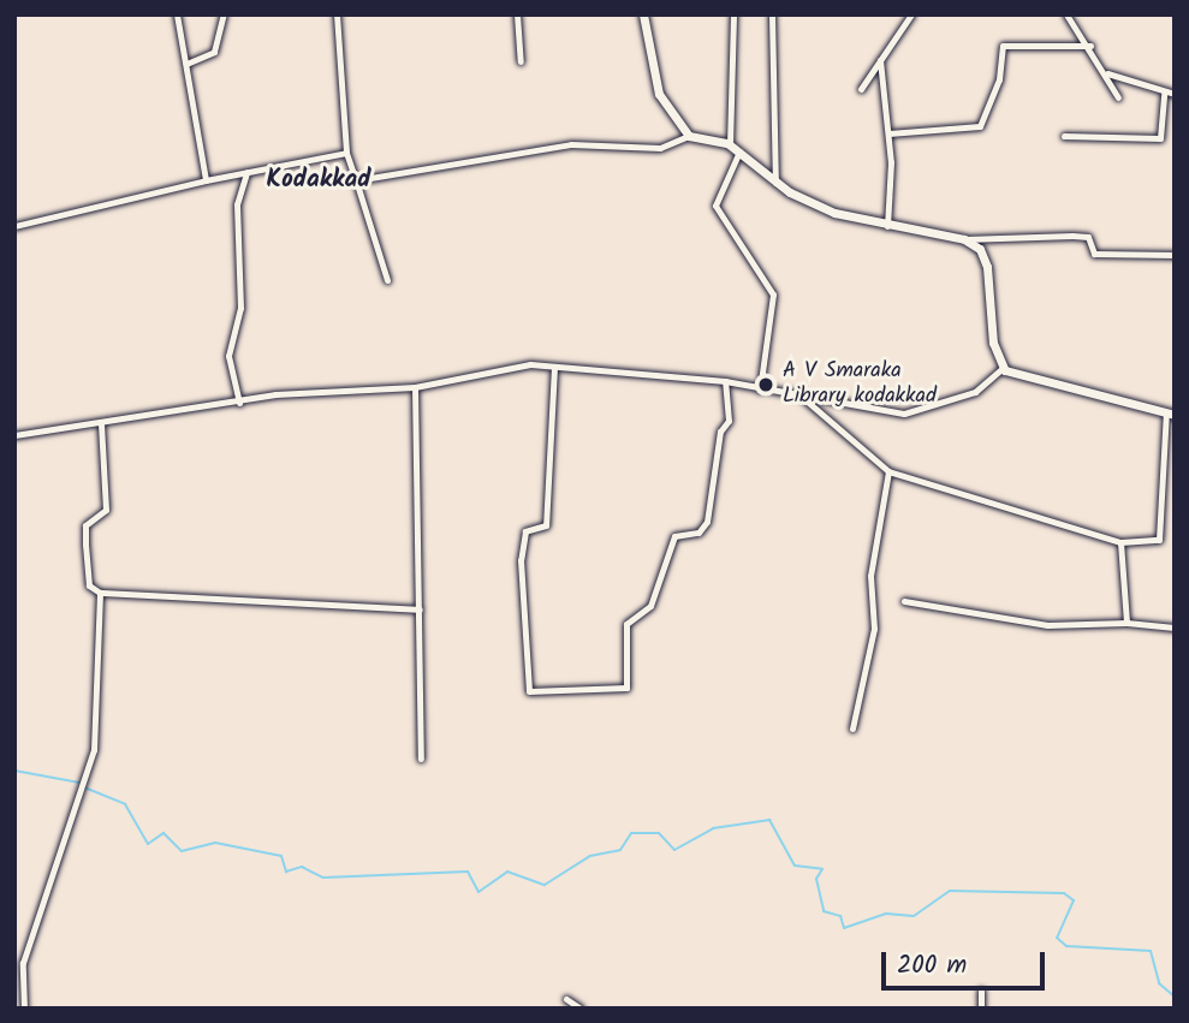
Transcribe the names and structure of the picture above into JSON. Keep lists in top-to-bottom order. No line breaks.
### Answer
{"districts":["Kodakkad"],"places":["A V Smaraka Library kodakkad"],"scale_bar":"200 m"}
